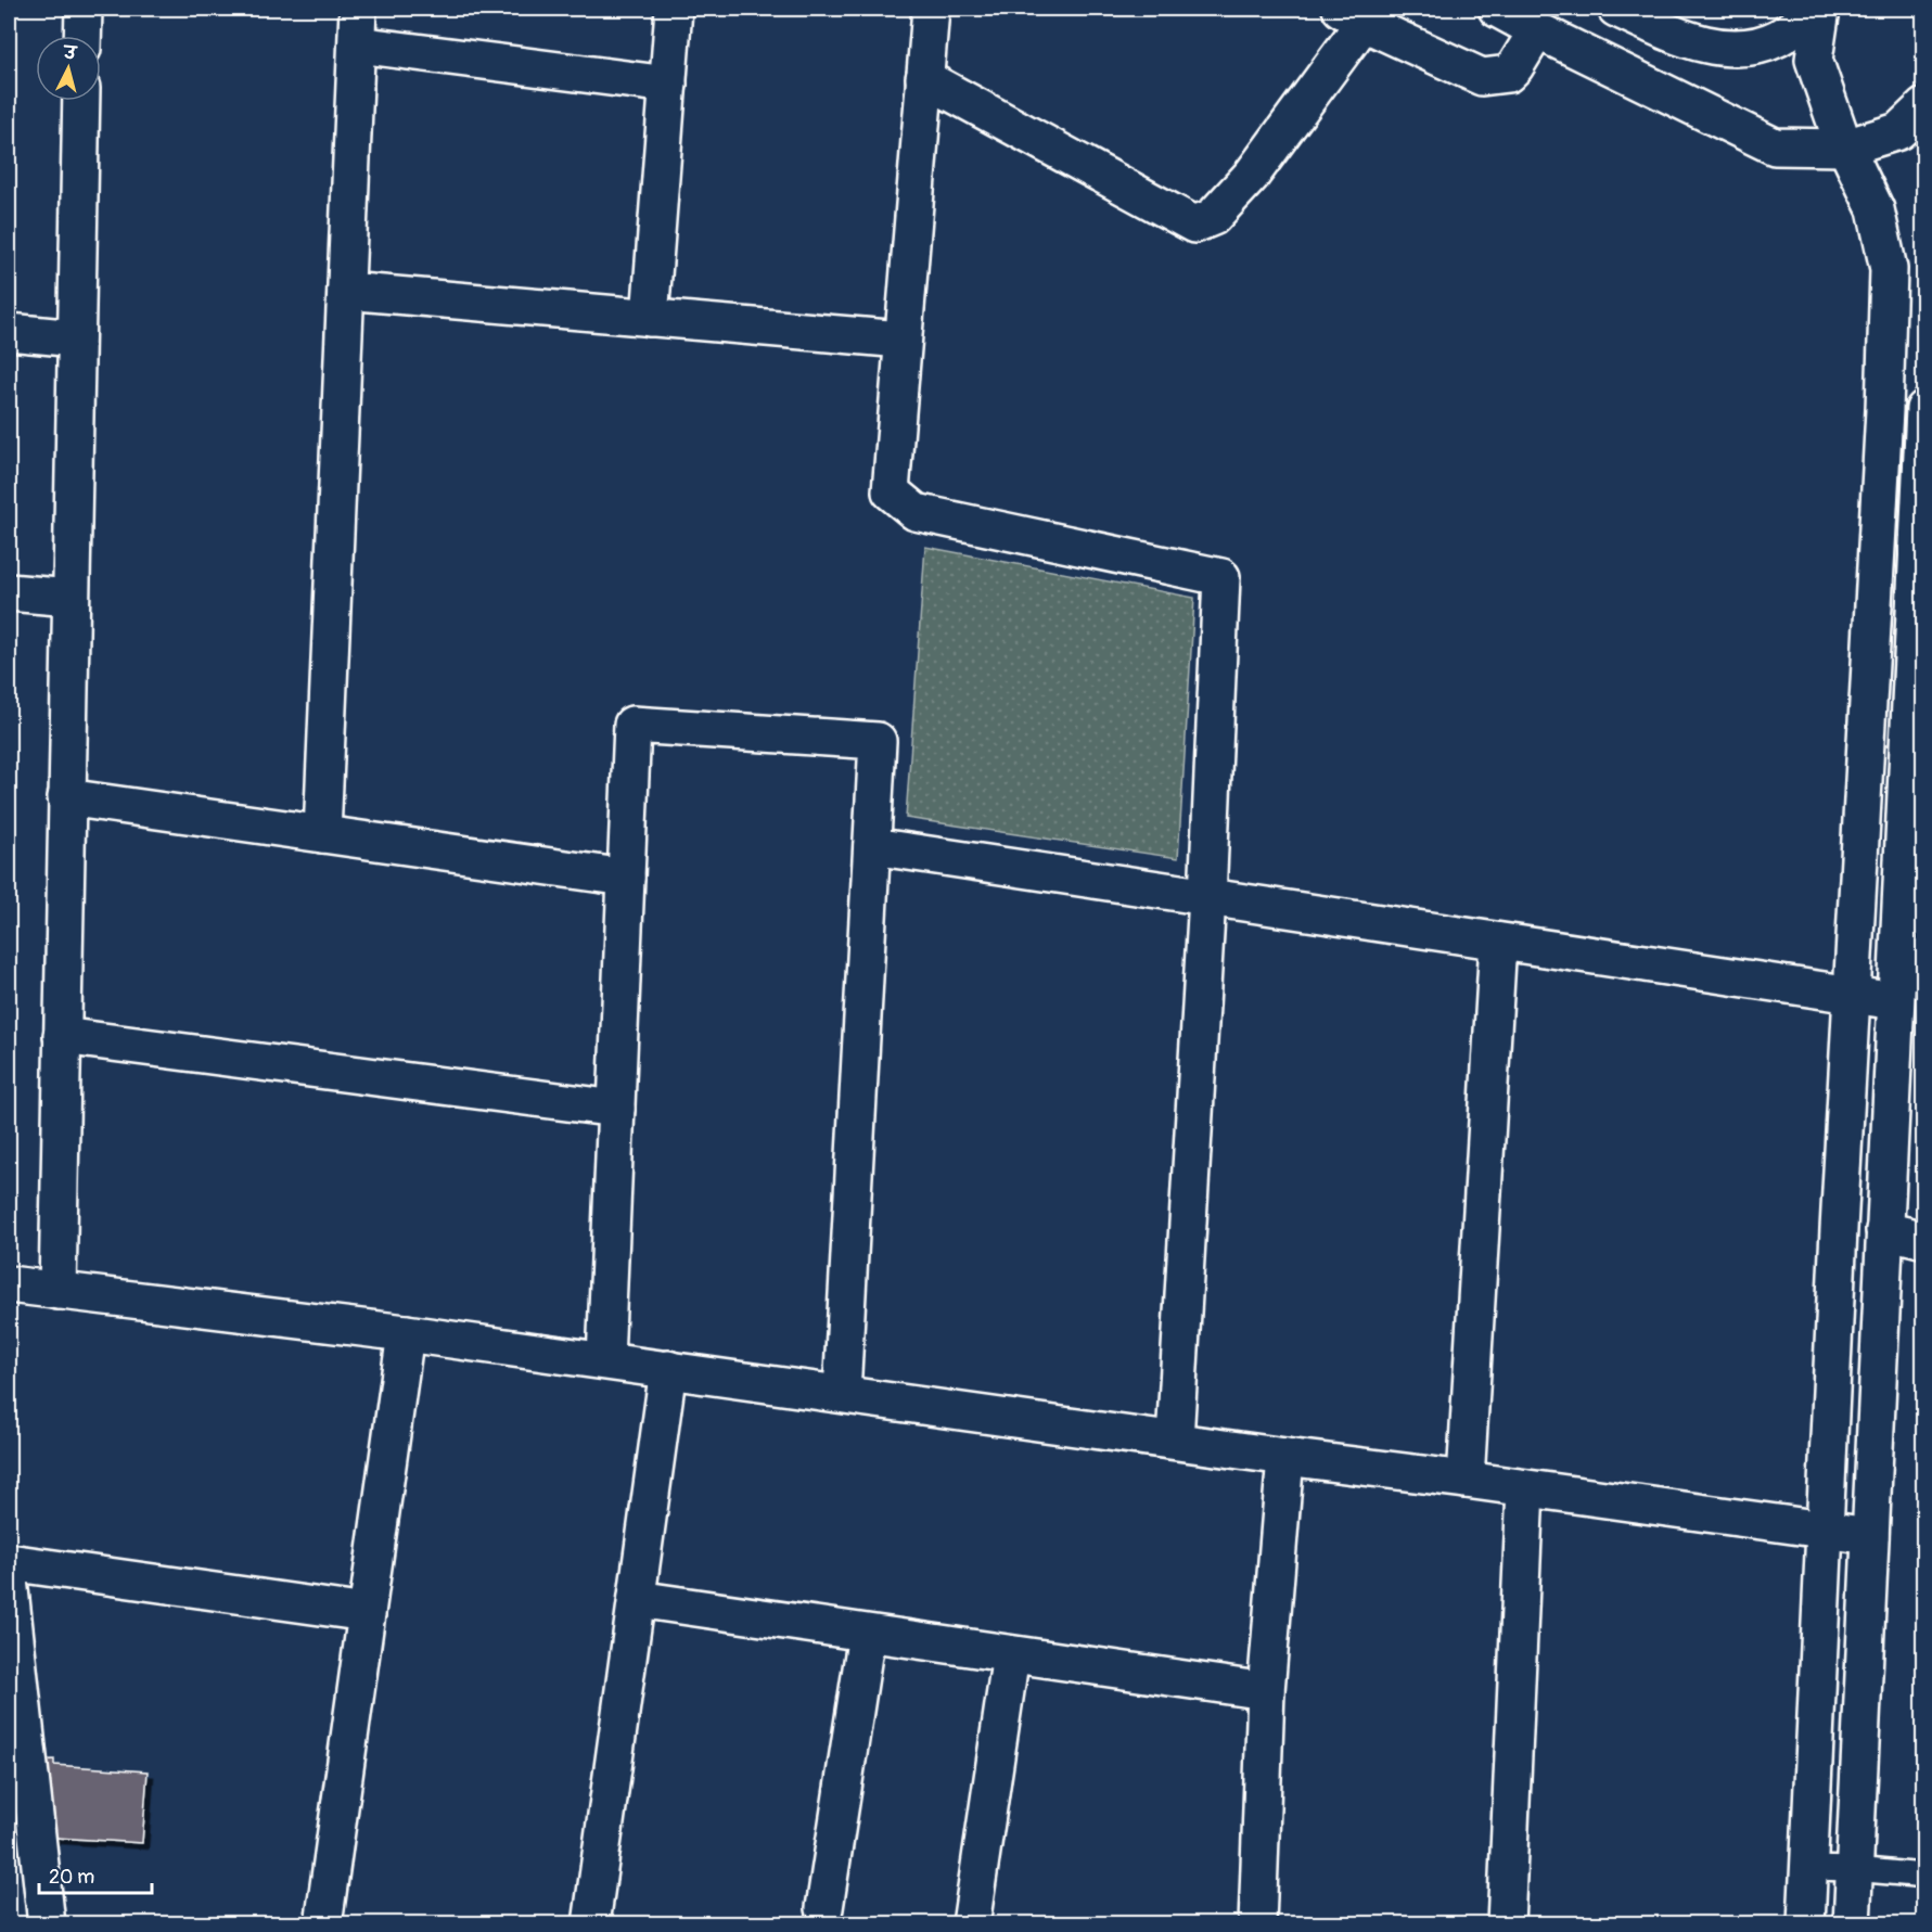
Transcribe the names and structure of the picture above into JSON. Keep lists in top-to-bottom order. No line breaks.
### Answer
{"scale_bar":"20 m","north":"top"}
